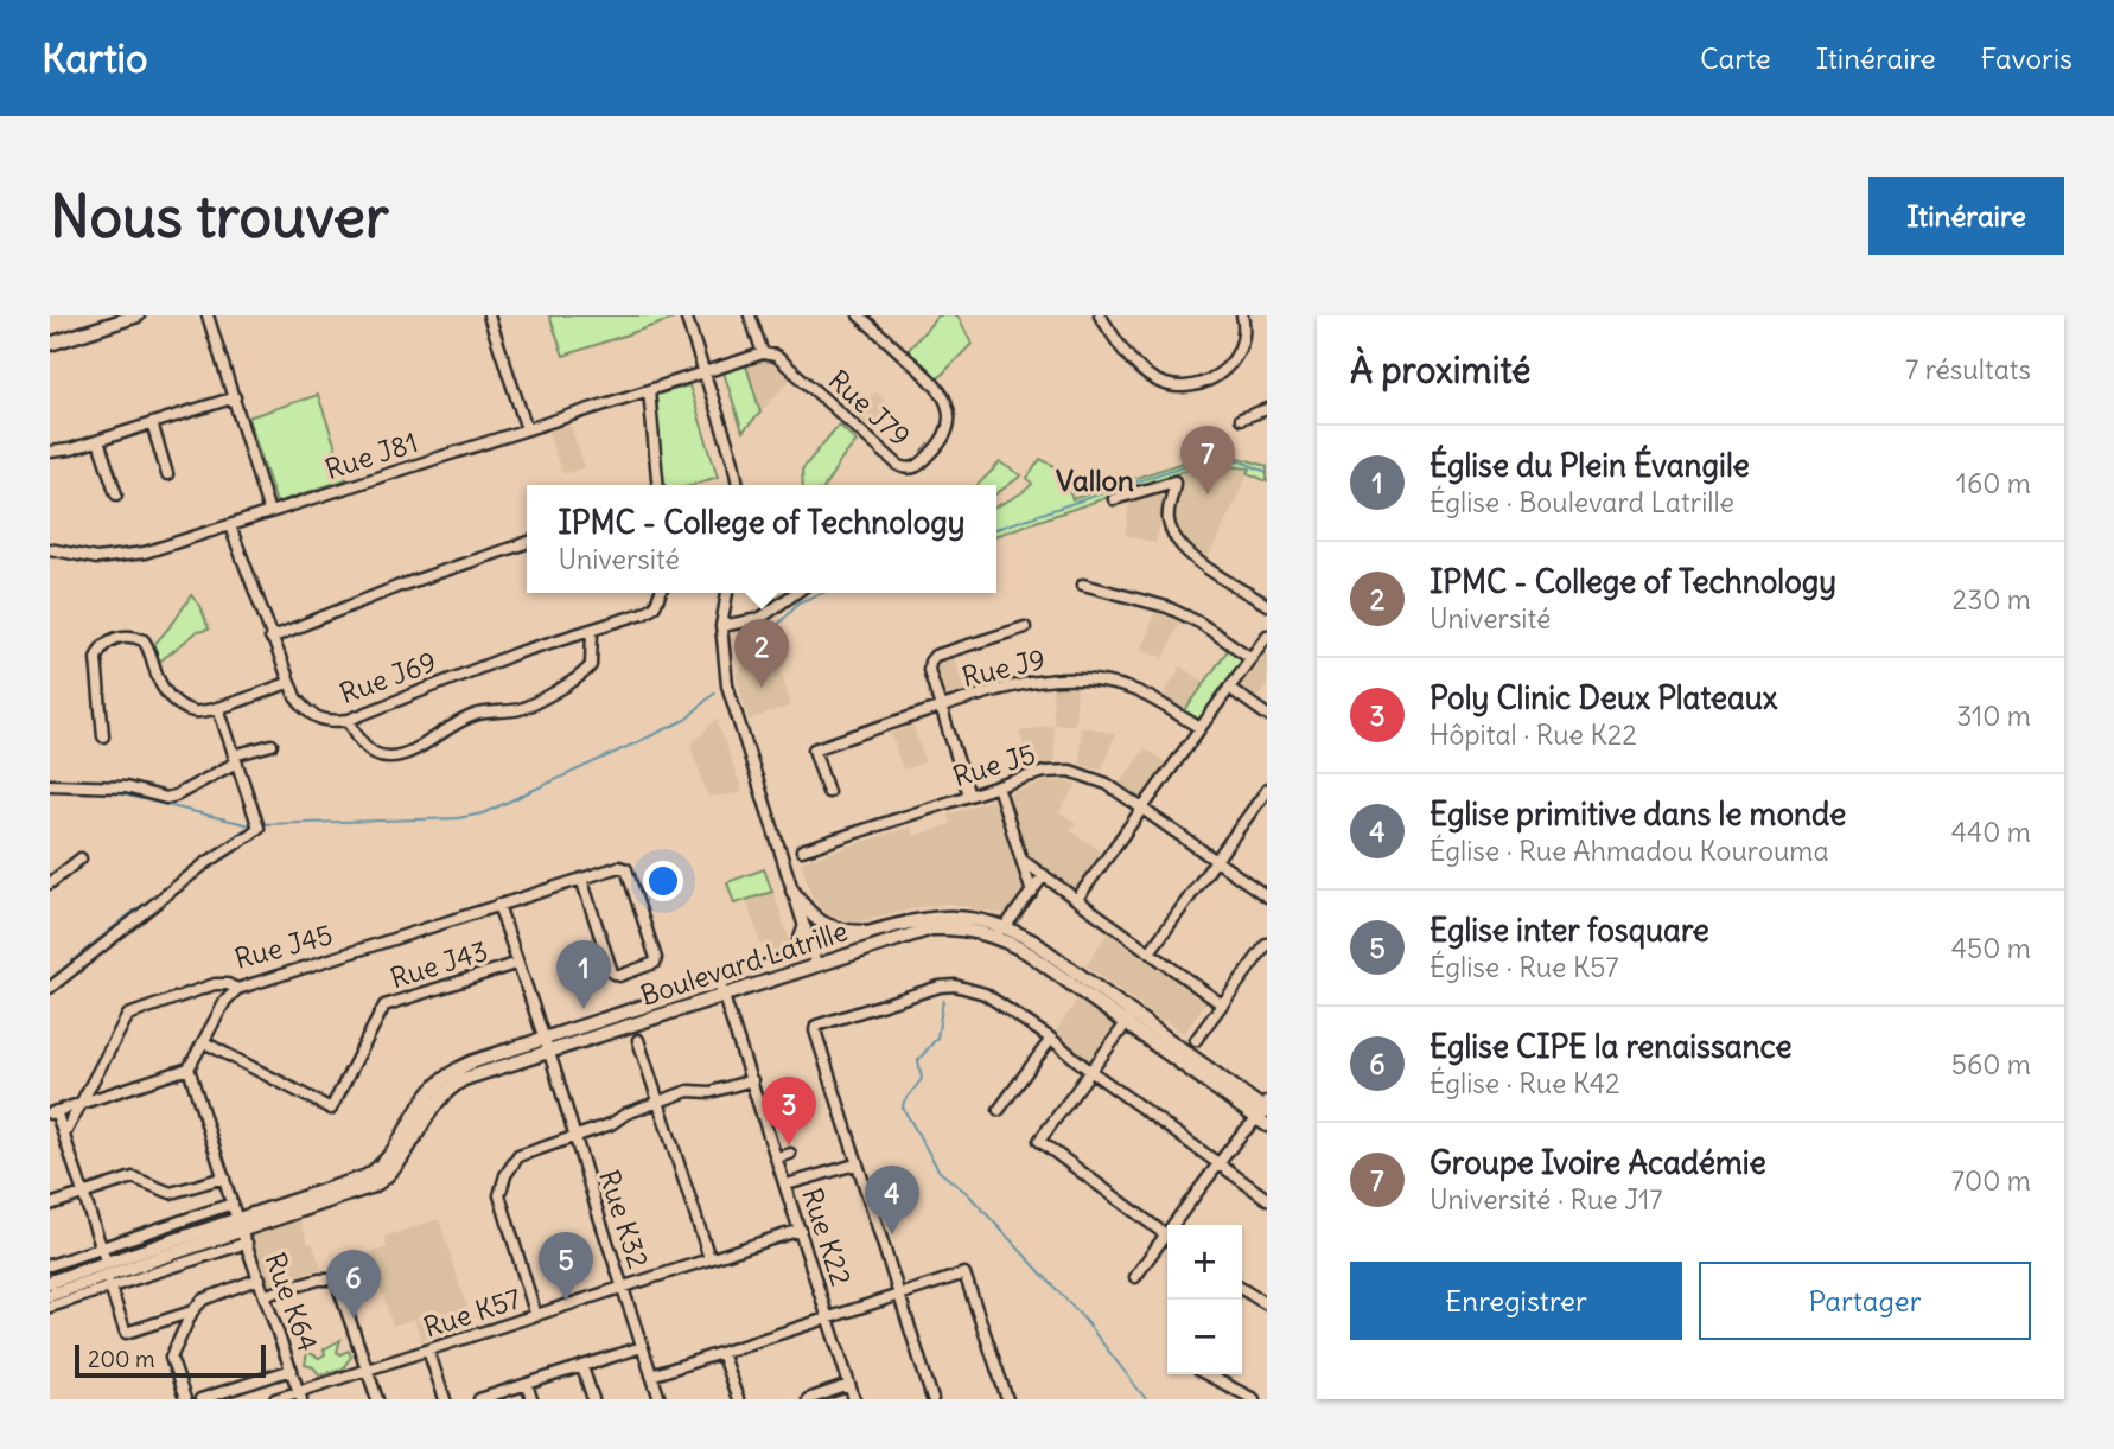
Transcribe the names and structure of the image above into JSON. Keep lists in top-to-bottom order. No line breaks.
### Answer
{"streets":{"main road":["Boulevard Latrille"],"street":["Rue J79","Rue J81","Rue J9","Rue J69","Rue J5","Rue J45","Rue J43","Rue K32","Rue K22","Rue K64","Rue K57"]},"crossings":[["Rue J81","Rue J69"],["Rue J45","Rue K32"],["Boulevard Latrille","Rue K32"],["Boulevard Latrille","Rue K22"],["Boulevard Latrille","Rue K64"],["Rue J43","Rue K32"],["Rue K32","Rue K57"],["Rue K22","Rue K57"],["Rue K64","Rue K57"]],"districts":["Vallon"],"scale_bar":"200 m","page":{"header":"Kartio","nav":["Carte","Itinéraire","Favoris"],"buttons":["Itinéraire",["Enregistrer","Partager"]],"title":"Nous trouver","heading":["À proximité","7 résultats"],"list":[{"mark":"1","name":"Église du Plein Évangile","note":"Église · Boulevard Latrille","value":"160 m"},{"mark":"2","name":"IPMC - College of Technology","note":"Université","value":"230 m"},{"mark":"3","name":"Poly Clinic Deux Plateaux","note":"Hôpital · Rue K22","value":"310 m"},{"mark":"4","name":"Eglise primitive dans le monde","note":"Église · Rue Ahmadou Kourouma","value":"440 m"},{"mark":"5","name":"Eglise inter fosquare","note":"Église · Rue K57","value":"450 m"},{"mark":"6","name":"Eglise CIPE la renaissance","note":"Église · Rue K42","value":"560 m"},{"mark":"7","name":"Groupe Ivoire Académie","note":"Université · Rue J17","value":"700 m"}],"pins":["7","2","1","3","4","5","6"],"popup":["IPMC - College of Technology","Université"],"map_buttons":["+","−"],"scale":"200 m"}}
